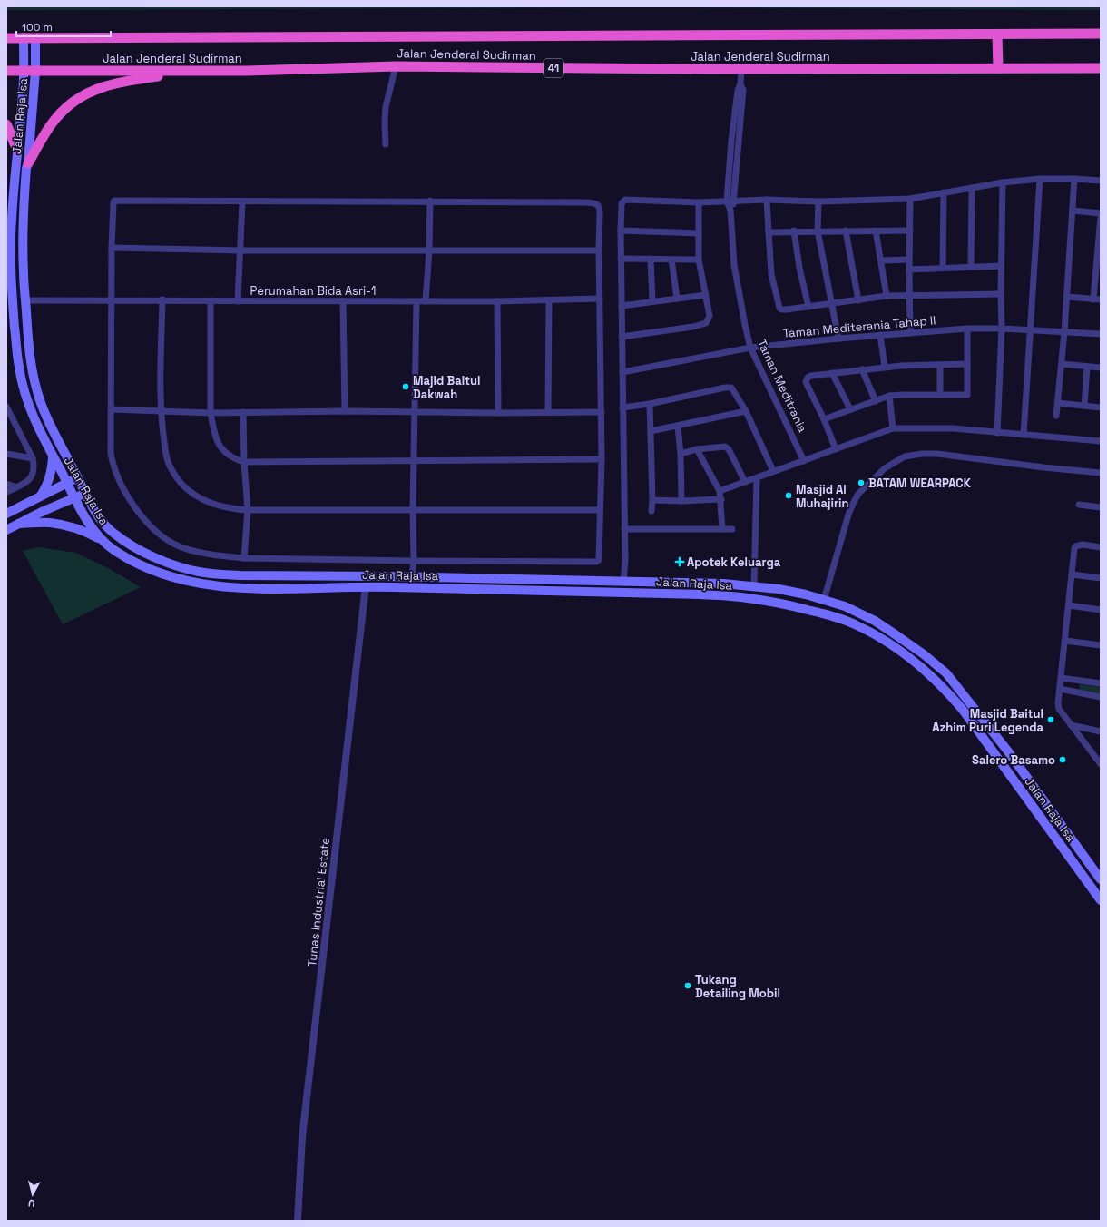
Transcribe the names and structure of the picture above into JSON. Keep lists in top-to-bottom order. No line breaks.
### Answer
{"streets":{"highway":["Jalan Jenderal Sudirman","41"],"main road":["Jalan Raja Isa"],"street":["Perumahan Bida Asri-1","Taman Mediterania Tahap II","Taman Meditrania","Tunas Industrial Estate"]},"crossings":[["Jalan Jenderal Sudirman","Jalan Raja Isa"],["Jalan Jenderal Sudirman","Taman Meditrania"],["Jalan Raja Isa","Perumahan Bida Asri-1"],["Jalan Raja Isa","Tunas Industrial Estate"],["Taman Mediterania Tahap II","Taman Meditrania"]],"places":{"other":["Majid Baitul Dakwah","BATAM WEARPACK","Masjid Al Muhajirin","Masjid Baitul Azhim Puri Legenda","Salero Basamo","Tukang Detailing Mobil"],"health":["Apotek Keluarga"]},"scale_bar":"100 m","north":"bottom"}
